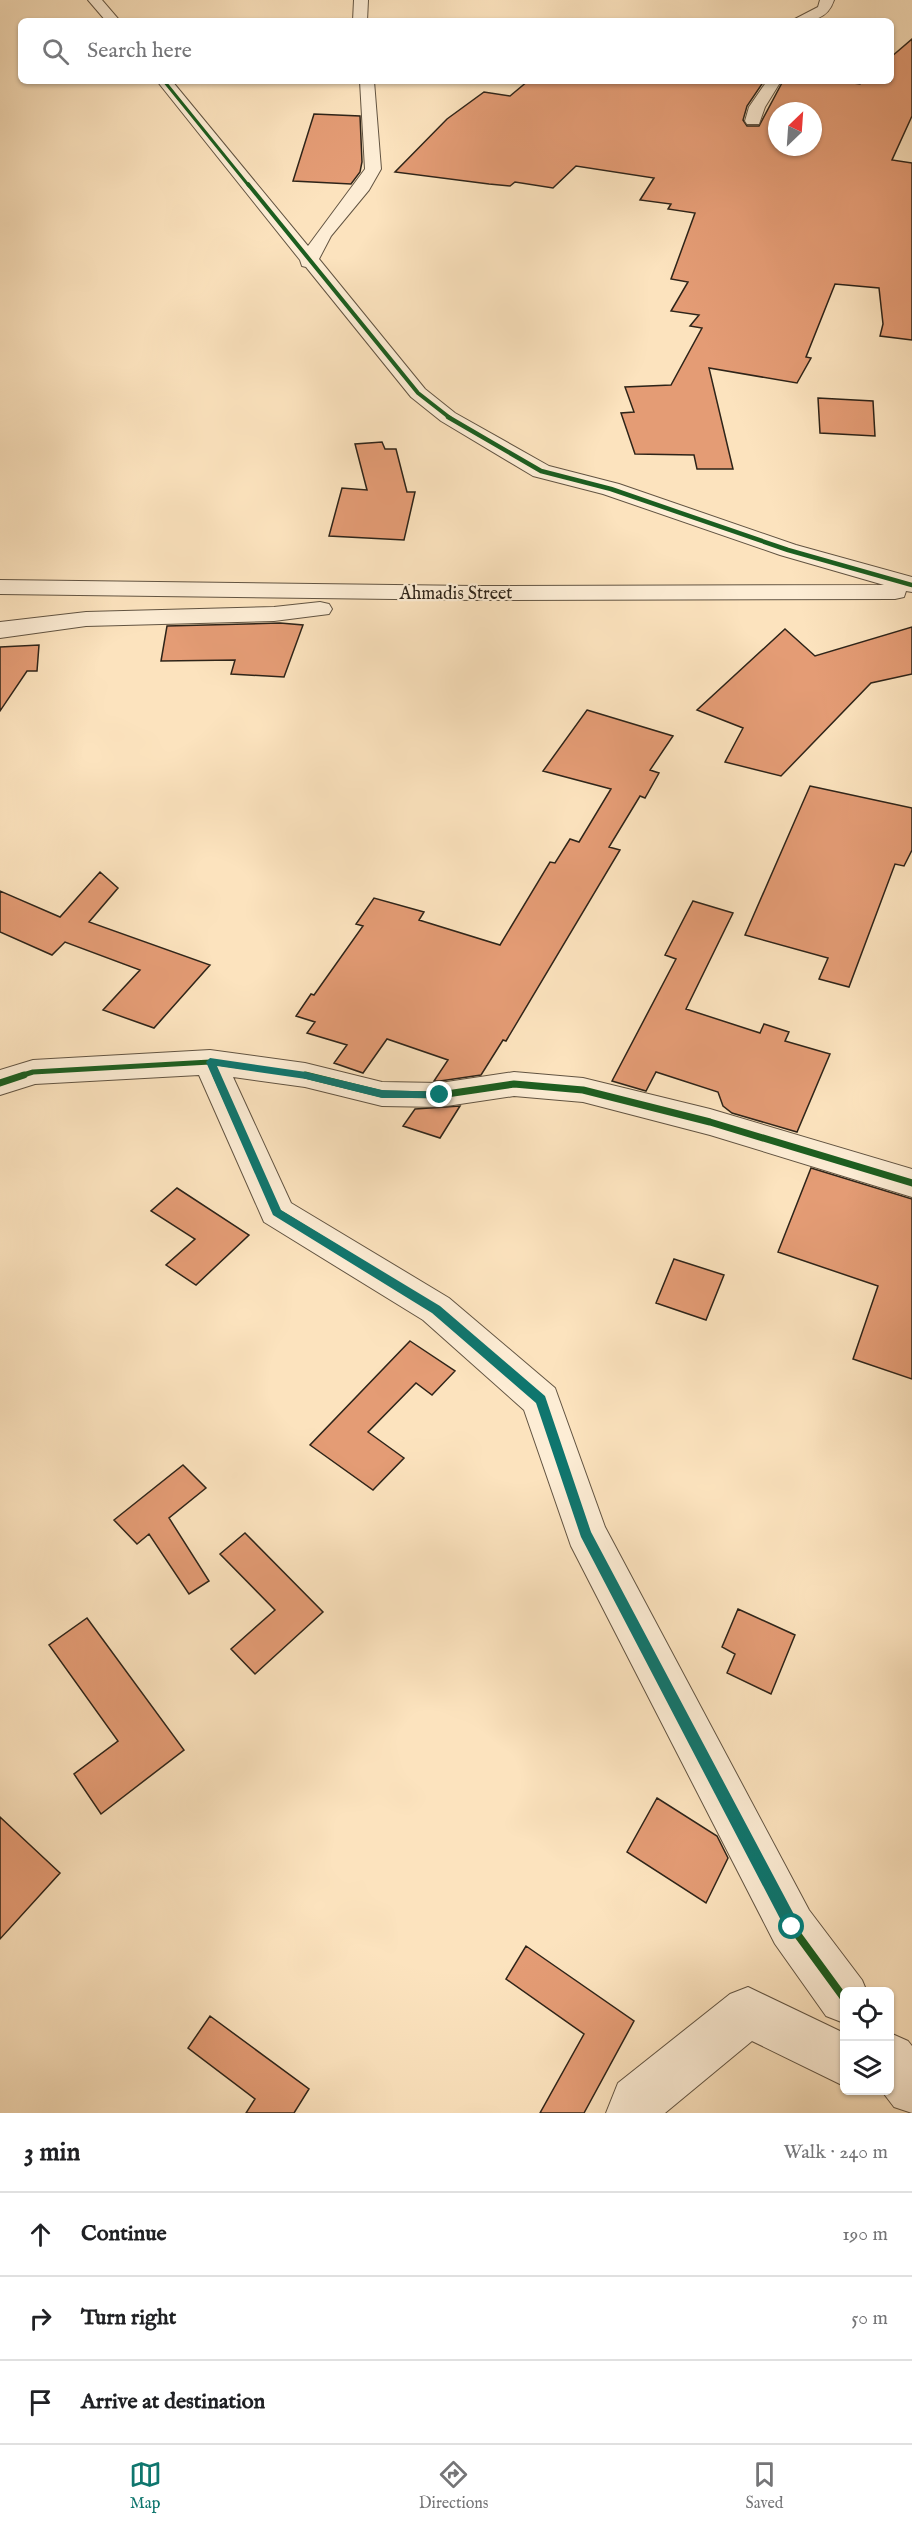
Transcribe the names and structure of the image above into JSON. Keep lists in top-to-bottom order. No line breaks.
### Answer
{"streets":{"street":["Ahmadis Street"]},"north":"top right","page":{"search":"Search here","heading":["3 min","Walk · 240 m"],"list":[["Continue","190 m"],["Turn right","50 m"],"Arrive at destination"],"nav":["Map","Directions","Saved"]}}
